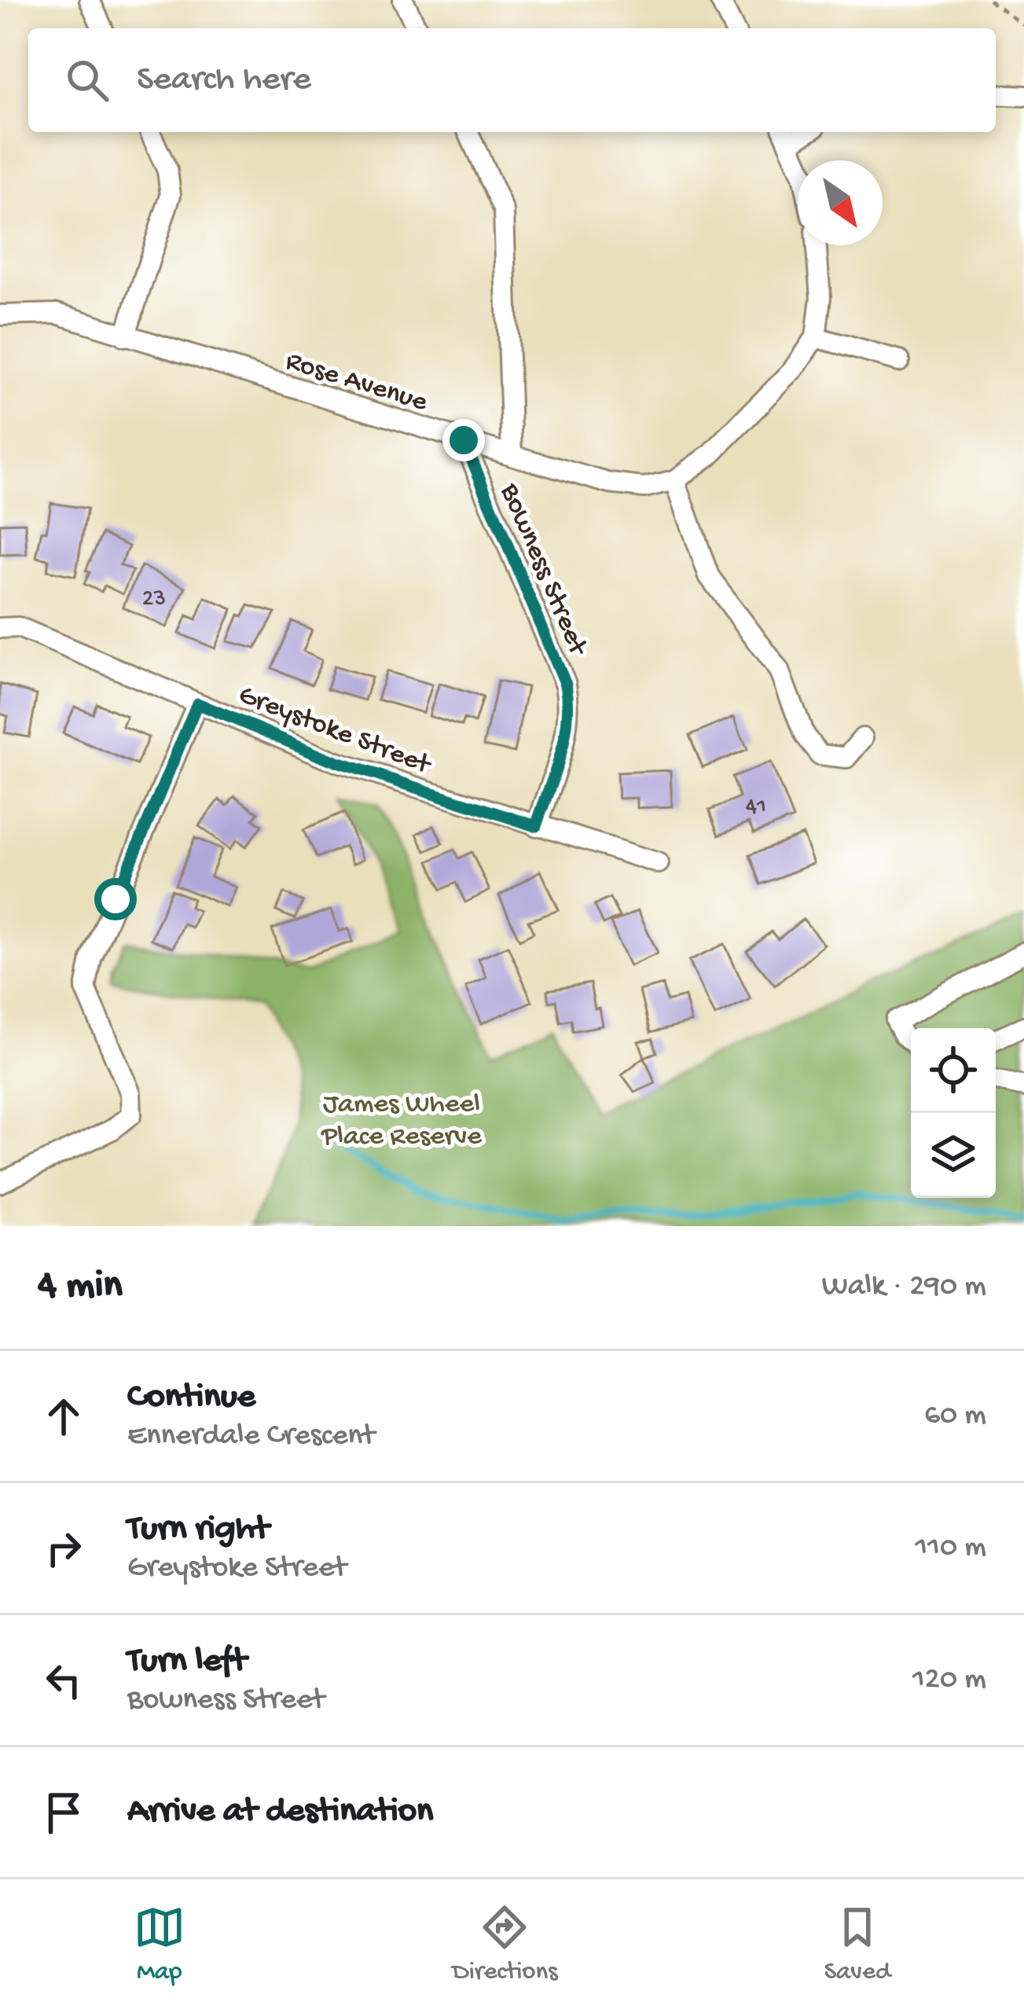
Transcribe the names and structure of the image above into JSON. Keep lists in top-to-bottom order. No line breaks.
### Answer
{"streets":{"street":["Rose Avenue","Bowness Street","Greystoke Street"]},"crossings":[["Rose Avenue","Bowness Street"],["Bowness Street","Greystoke Street"]],"parks":["James Wheel Place Reserve"],"house_numbers":["23","41"],"north":"bottom right","page":{"search":"Search here","heading":["4 min","Walk · 290 m"],"list":[["Continue","Ennerdale Crescent","60 m"],["Turn right","Greystoke Street","110 m"],["Turn left","Bowness Street","120 m"],"Arrive at destination"],"nav":["Map","Directions","Saved"]}}
